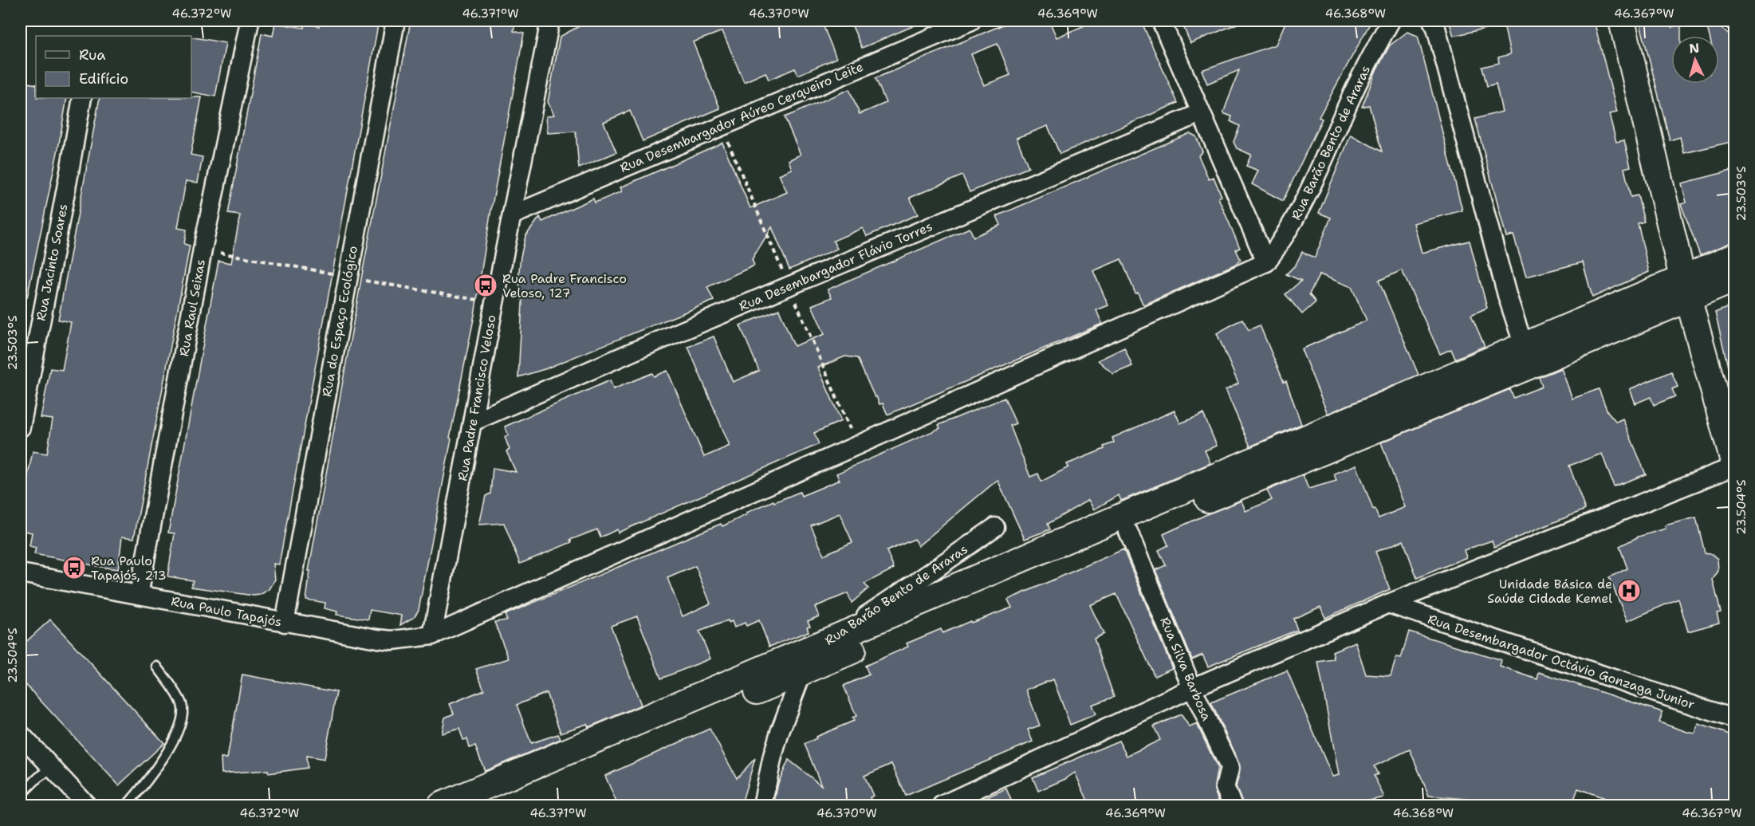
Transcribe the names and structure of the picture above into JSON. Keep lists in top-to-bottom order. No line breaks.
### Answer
{"streets":{"street":["Rua Desembargador Aúreo Cerqueiro Leite","Rua Barão Bento de Araras","Rua Jacinto Soares","Rua Desembargador Flávio Torres","Rua Raul Seixas","Rua do Espaço Ecológico","Rua Padre Francisco Veloso","Rua Paulo Tapajós","Rua Desembargador Octávio Gonzaga Junior","Rua Silva Barbosa"]},"crossings":[["Rua Desembargador Aúreo Cerqueiro Leite","Rua Padre Francisco Veloso"],["Rua Barão Bento de Araras","Rua Paulo Tapajós"],["Rua Desembargador Flávio Torres","Rua Padre Francisco Veloso"],["Rua Raul Seixas","Rua Paulo Tapajós"],["Rua do Espaço Ecológico","Rua Paulo Tapajós"],["Rua Padre Francisco Veloso","Rua Paulo Tapajós"]],"places":{"bus stop":["Rua Padre Francisco Veloso, 127","Rua Paulo Tapajós, 213"],"hospital":["Unidade Básica de Saúde Cidade Kemel"]},"legend":["Rua","Edifício"],"north":"top","coordinates":["46.372°W","46.371°W","46.370°W","46.369°W","46.368°W","46.367°W","23.503°S","23.504°S"]}
